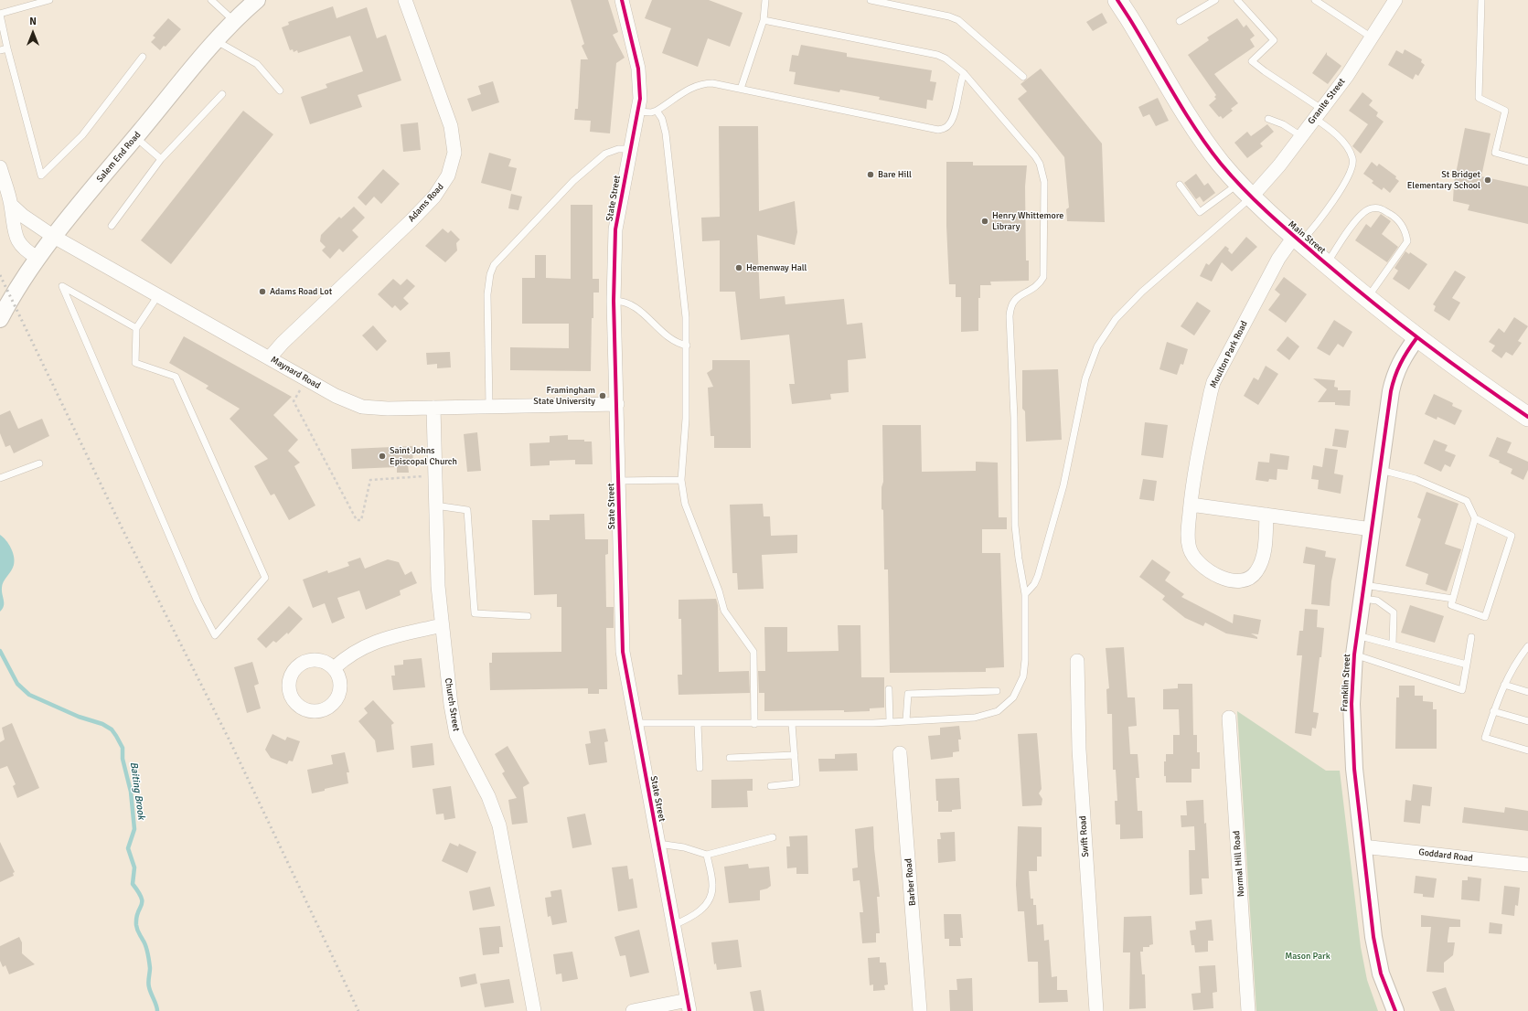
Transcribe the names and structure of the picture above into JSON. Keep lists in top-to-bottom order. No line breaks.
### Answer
{"streets":{"main road":["Main Street"],"street":["Granite Street","Salem End Road","State Street","Adams Road","Moulton Park Road","Maynard Road","Franklin Street","Church Street","Swift Road","Goddard Road","Normal Hill Road","Barber Road"]},"crossings":[["Granite Street","Main Street"],["Salem End Road","Maynard Road"],["State Street","Maynard Road"],["Adams Road","Maynard Road"],["Main Street","Moulton Park Road"],["Main Street","Franklin Street"],["Maynard Road","Church Street"],["Franklin Street","Goddard Road"]],"water":["Baiting Brook"],"parks":["Mason Park"],"places":["Bare Hill","St Bridget Elementary School","Henry Whittemore Library","Hemenway Hall","Adams Road Lot","Framingham State University","Saint Johns Episcopal Church"],"north":"top"}
